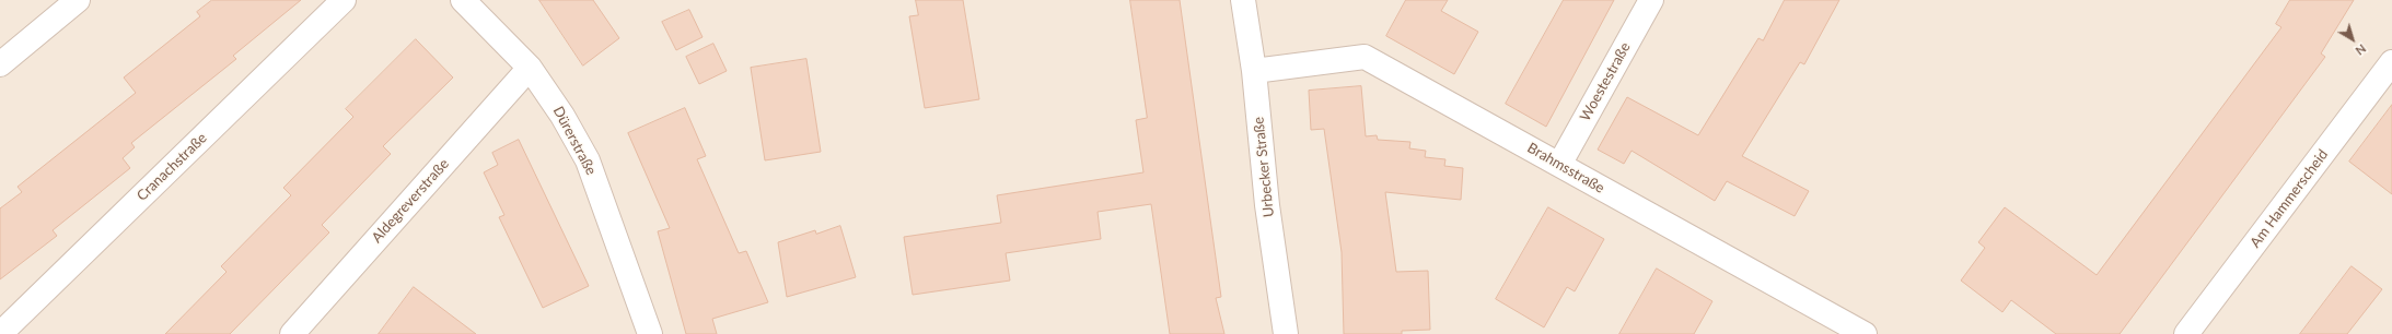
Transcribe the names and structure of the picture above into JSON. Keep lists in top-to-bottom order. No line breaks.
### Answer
{"streets":{"street":["Woestestraße","Dürerstraße","Cranachstraße","Urbecker Straße","Brahmsstraße","Am Hammerscheid","Aldegreverstraße"]},"crossings":[["Woestestraße","Brahmsstraße"],["Dürerstraße","Aldegreverstraße"],["Urbecker Straße","Brahmsstraße"]],"north":"bottom right"}
